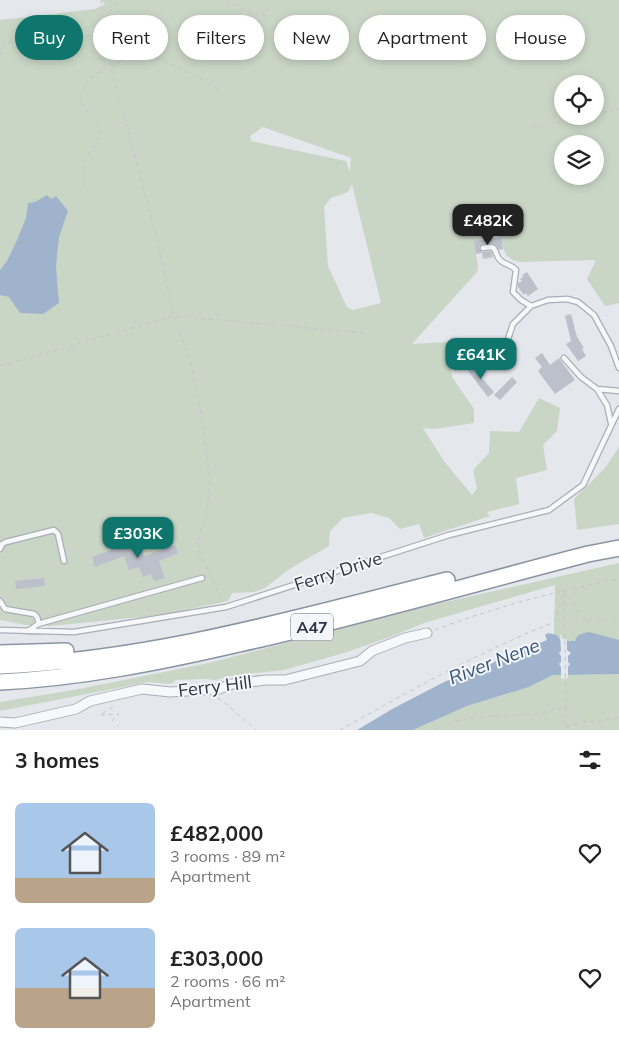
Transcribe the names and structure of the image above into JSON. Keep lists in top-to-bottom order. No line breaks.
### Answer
{"streets":{"highway":["A47"],"street":["Ferry Hill"],"lane":["Ferry Drive"]},"water":["River Nene"],"page":{"chip":["Buy","Rent","Filters","New","Apartment","House"],"price":["£482K","£641K","£303K"],"heading":"3 homes","list":[{"name":"£482,000","note":"3 rooms · 89 m² · Apartment"},{"name":"£303,000","note":"2 rooms · 66 m² · Apartment"}]}}
